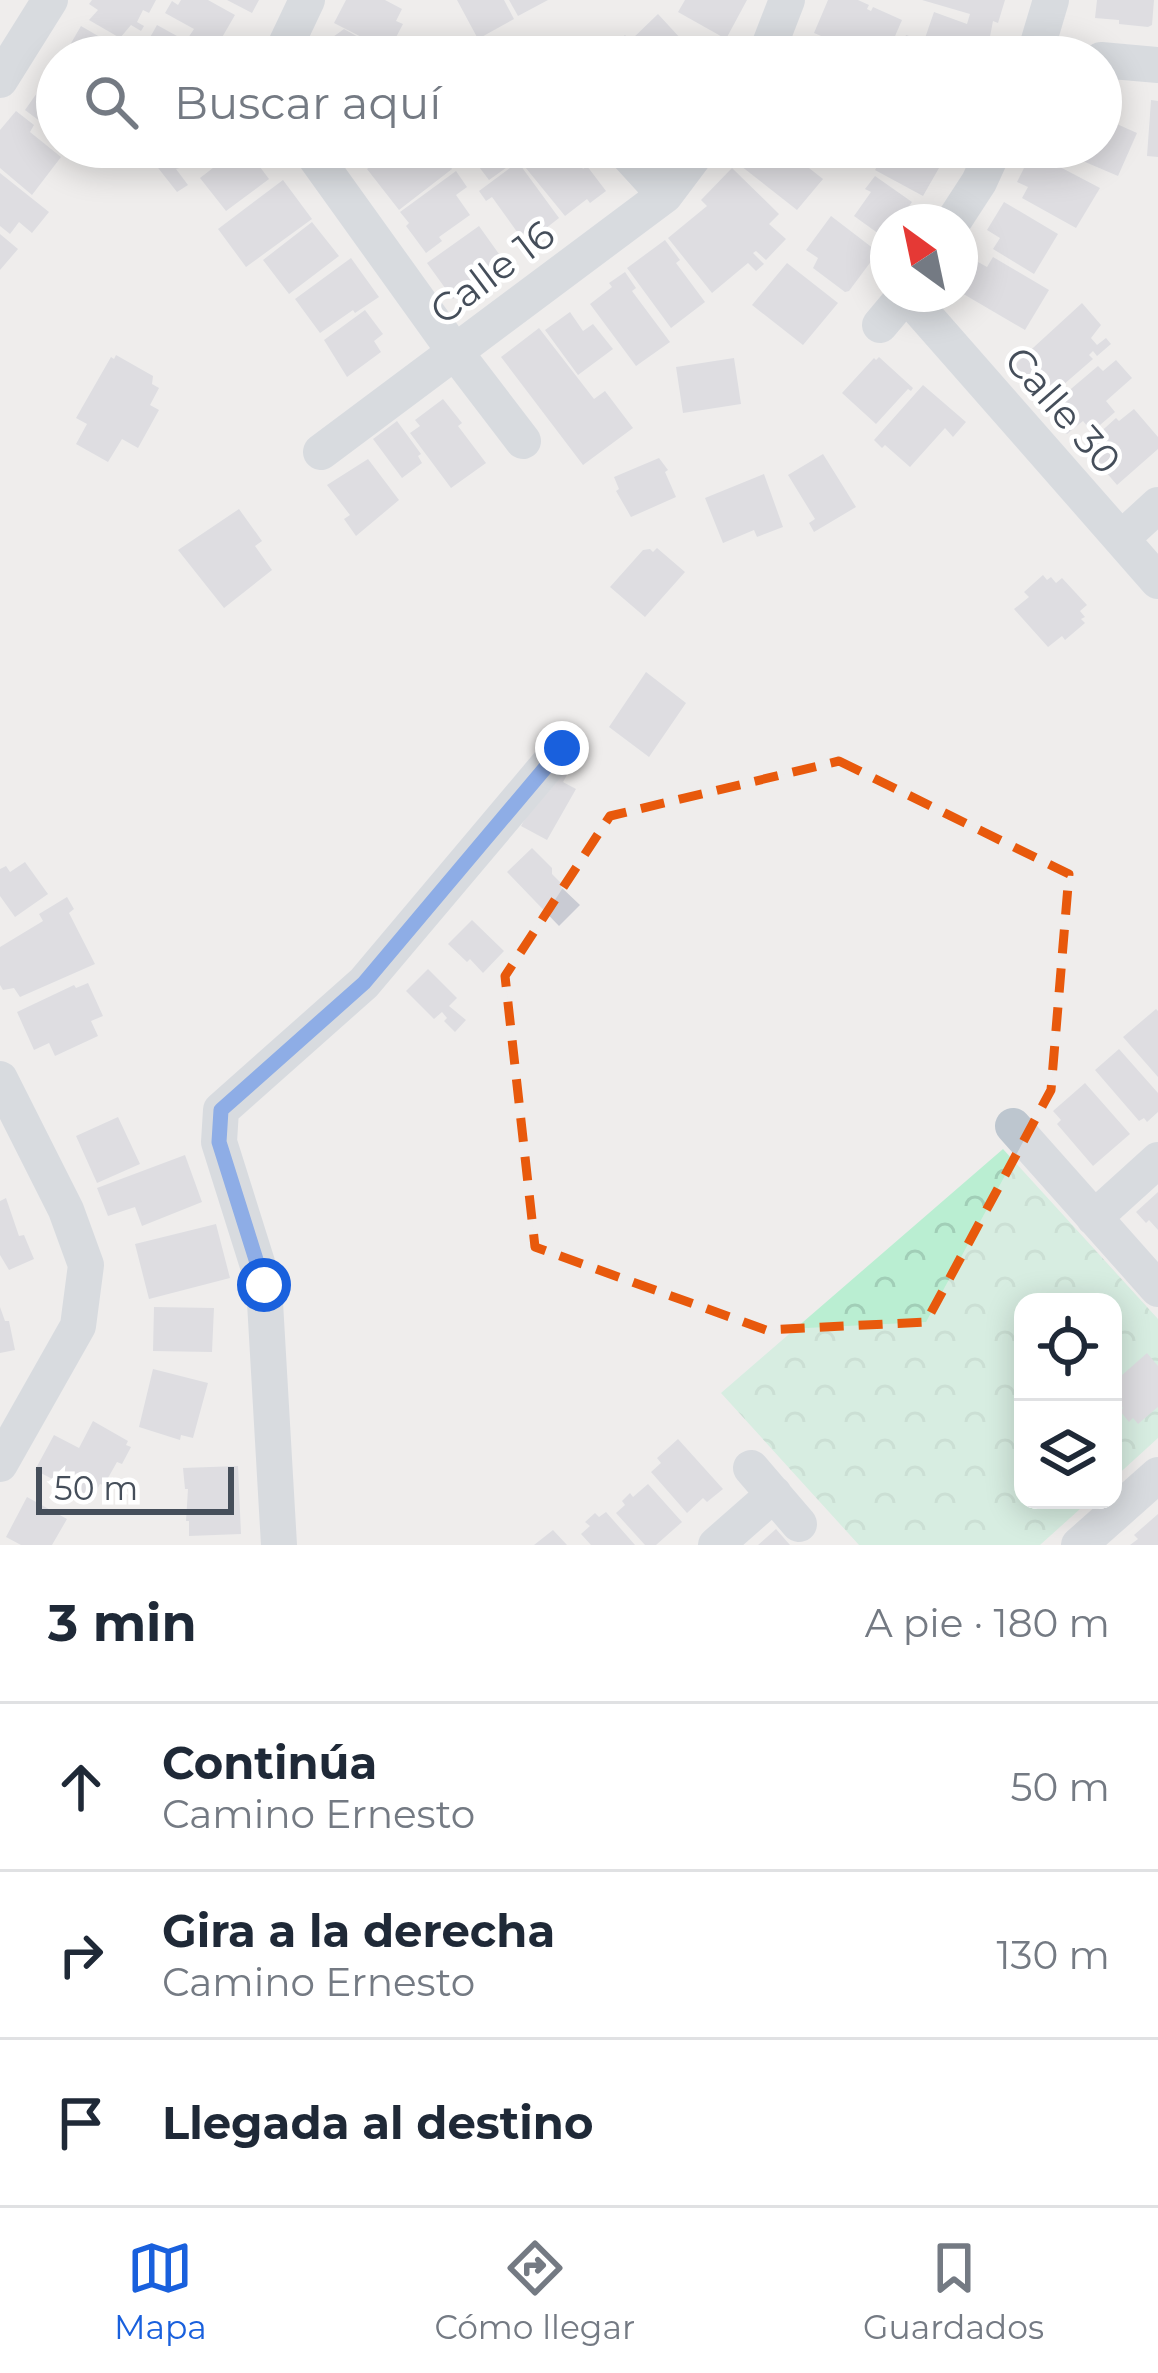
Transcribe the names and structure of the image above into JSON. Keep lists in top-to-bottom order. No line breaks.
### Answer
{"streets":{"street":["Calle 16","Calle 30"]},"scale_bar":"50 m","north":"top left","page":{"search":"Buscar aquí","scale":"50 m","heading":["3 min","A pie · 180 m"],"list":[["Continúa","Camino Ernesto","50 m"],["Gira a la derecha","Camino Ernesto","130 m"],"Llegada al destino"],"nav":["Mapa","Cómo llegar","Guardados"]}}
